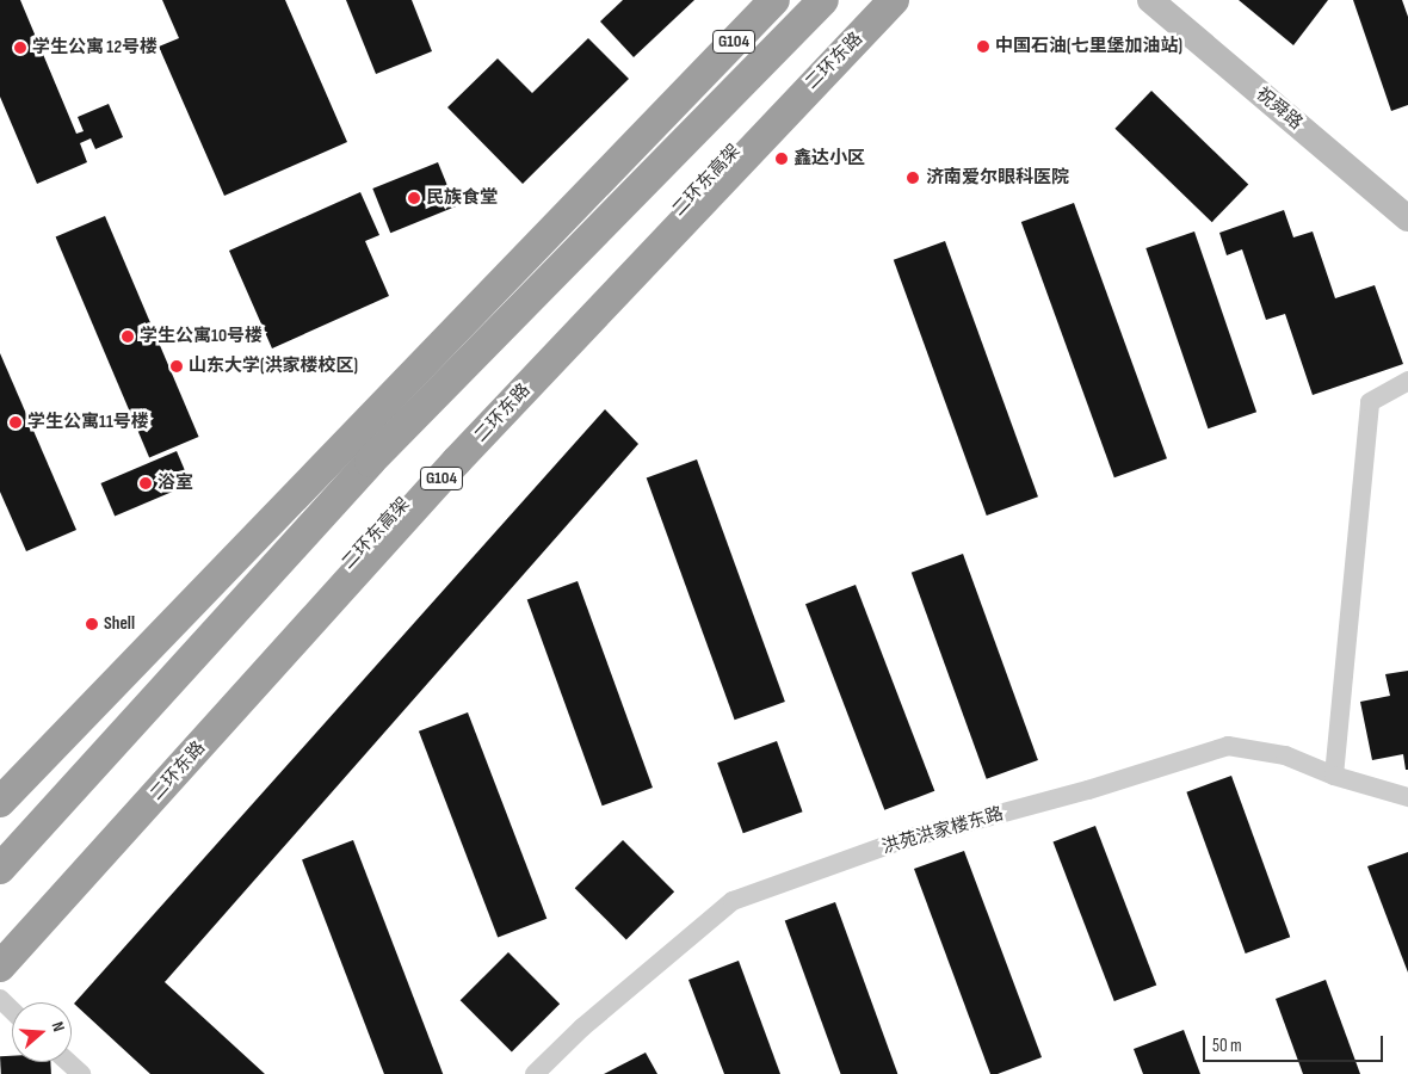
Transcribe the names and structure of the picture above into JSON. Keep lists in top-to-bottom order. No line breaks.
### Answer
{"streets":{"highway":["G104","二环东路","二环东高架"],"main road":["祝舜路"],"street":["洪苑洪家楼东路"]},"places":["中国石油(七里堡加油站)","学生公寓 12号楼","鑫达小区","济南爱尔眼科医院","民族食堂","学生公寓10号楼","山东大学(洪家楼校区)","学生公寓11号楼","浴室","Shell"],"scale_bar":"50 m","north":"right"}
